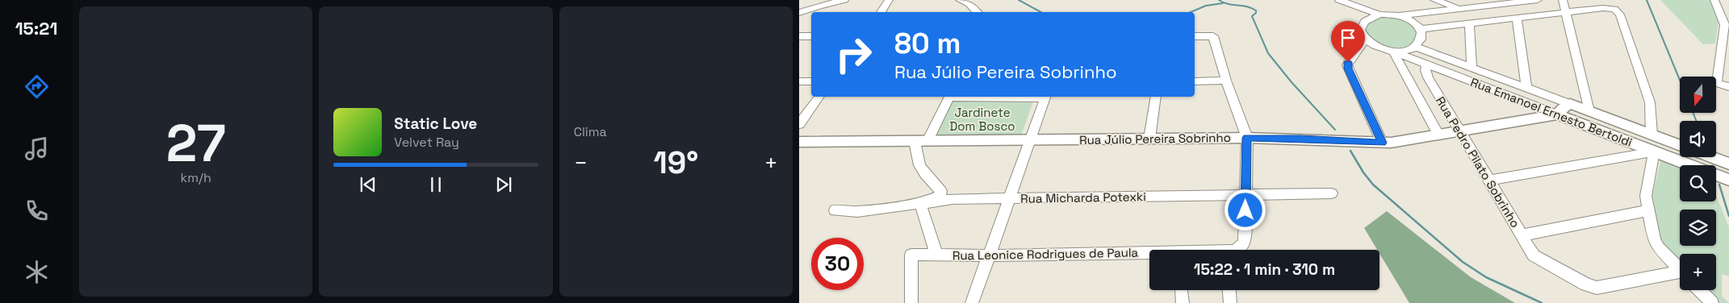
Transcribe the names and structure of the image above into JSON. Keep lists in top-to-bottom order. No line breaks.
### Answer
{"streets":{"main road":["Rua Emanoel Ernesto Bertoldi","Rua Júlio Pereira Sobrinho"],"street":["Rua Pedro Pilato Sobrinho","Rua Micharda Potexki","Rua Leonice Rodrigues de Paula"]},"crossings":[["Rua Emanoel Ernesto Bertoldi","Rua Júlio Pereira Sobrinho"],["Rua Emanoel Ernesto Bertoldi","Rua Pedro Pilato Sobrinho"],["Rua Júlio Pereira Sobrinho","Rua Pedro Pilato Sobrinho"]],"parks":["Jardinete Dom Bosco"],"north":"bottom","page":{"tabs":"15:21","tile":[["27","km/h"],"Clima"],"turn":["80 m","Rua Júlio Pereira Sobrinho"],"map_buttons":"+","song":["Static Love","Velvet Ray"],"heat":["−","19°","+"],"limit":"30","trip":"15:22 · 1 min · 310 m"}}
